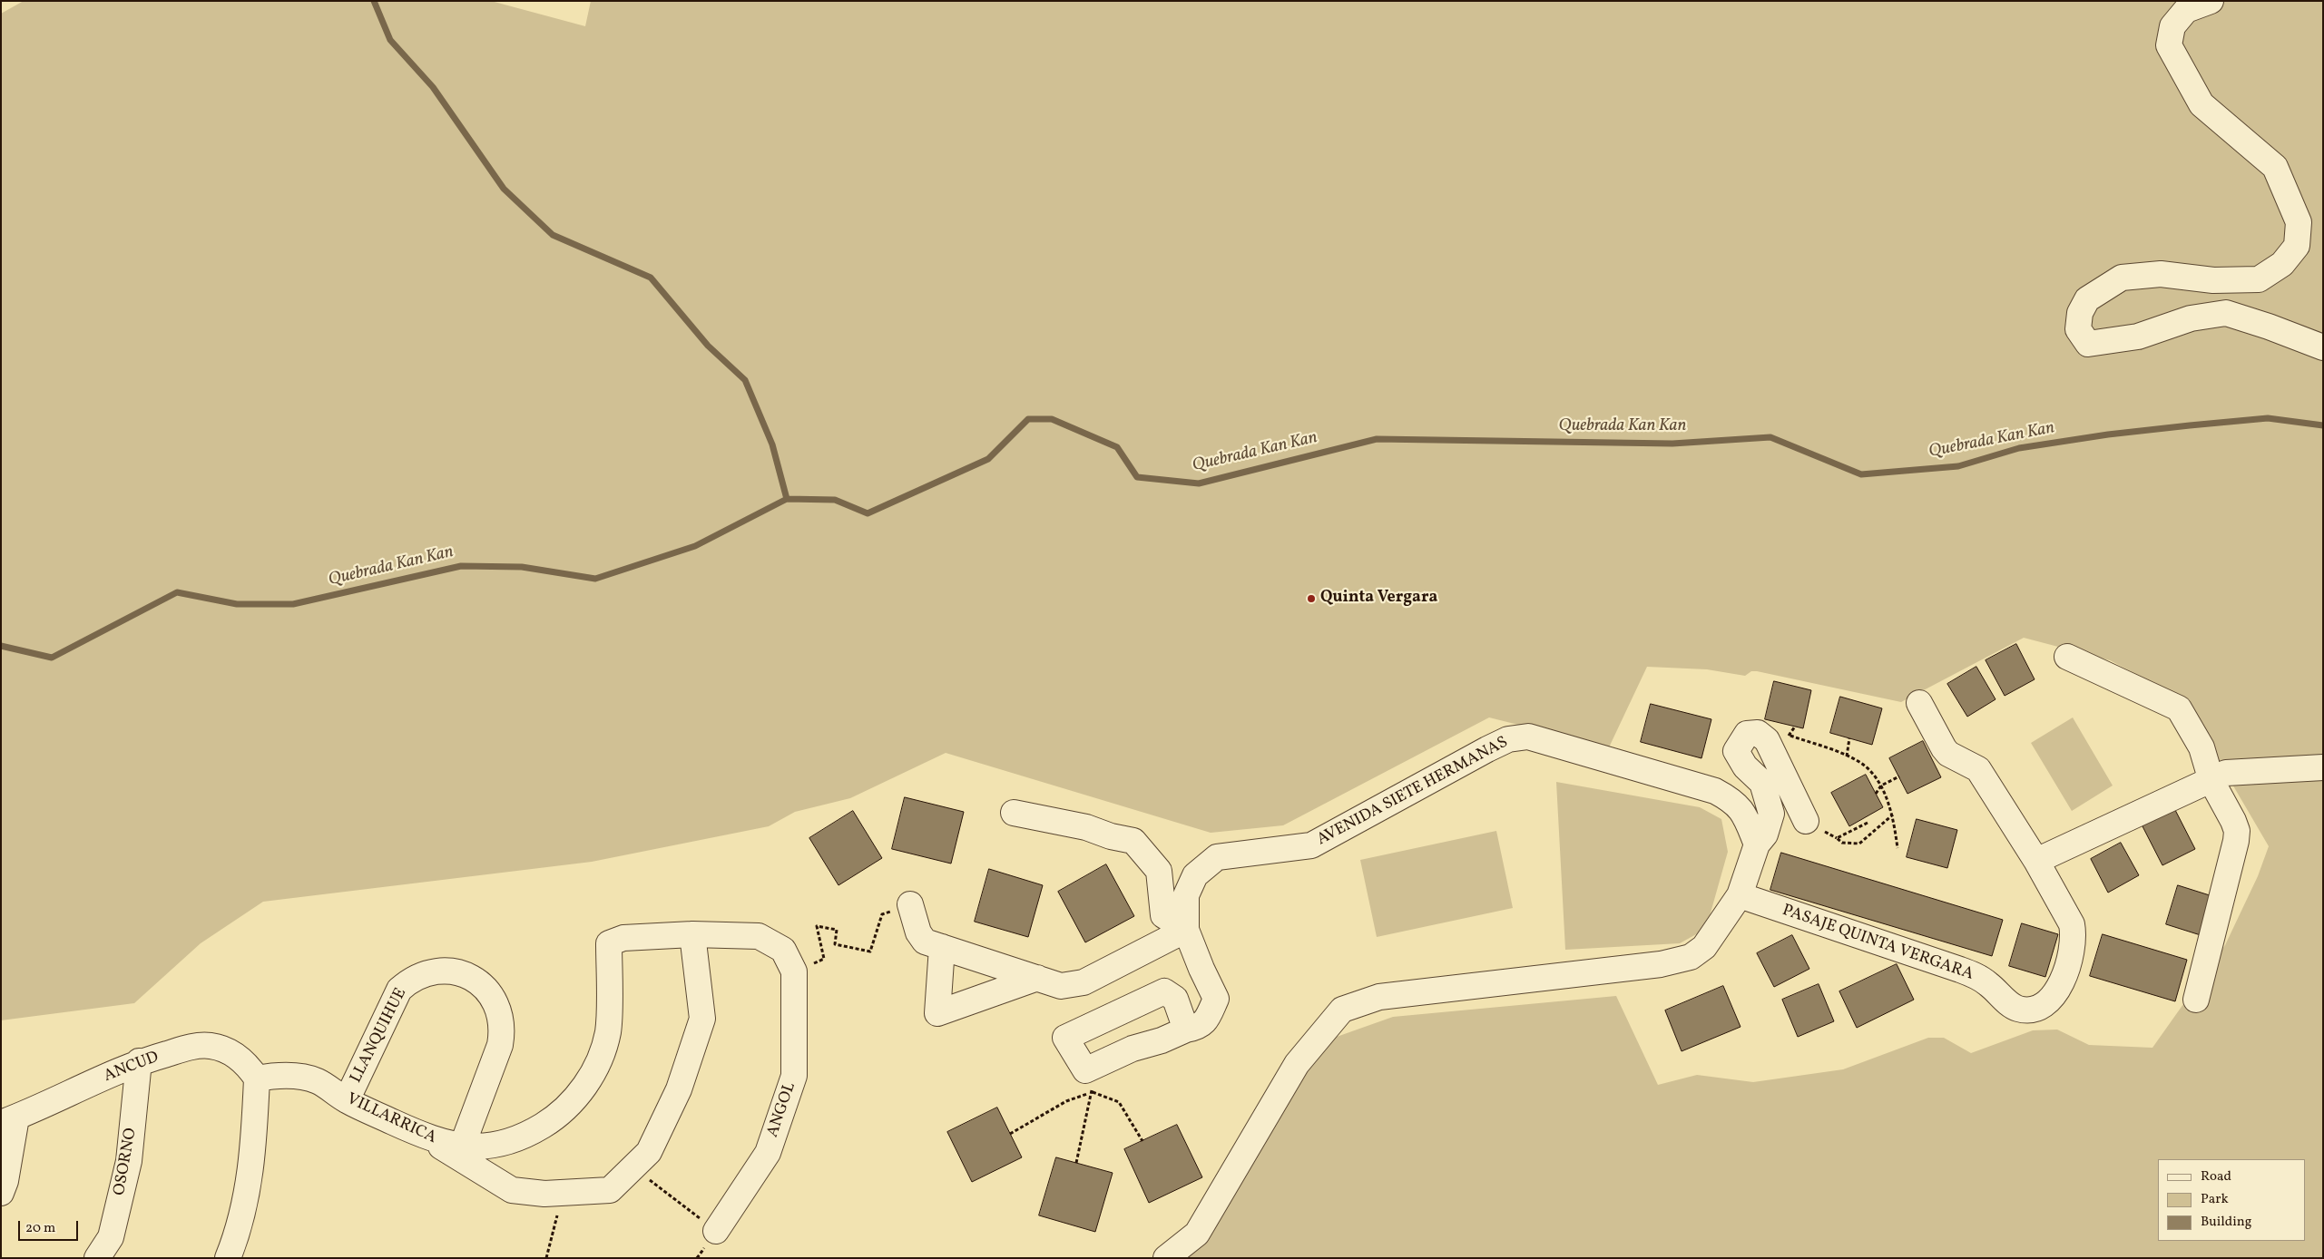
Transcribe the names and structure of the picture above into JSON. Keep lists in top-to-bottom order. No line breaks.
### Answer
{"streets":{"street":["AVENIDA SIETE HERMANAS","PASAJE QUINTA VERGARA","LLANQUIHUE","ANCUD","ANGOL","VILLARRICA","OSORNO"]},"crossings":[["LLANQUIHUE","VILLARRICA"],["ANCUD","VILLARRICA"],["ANCUD","OSORNO"],["ANGOL","VILLARRICA"]],"water":["Quebrada Kan Kan"],"places":["Quinta Vergara"],"legend":["Road","Park","Building"],"scale_bar":"20 m"}
